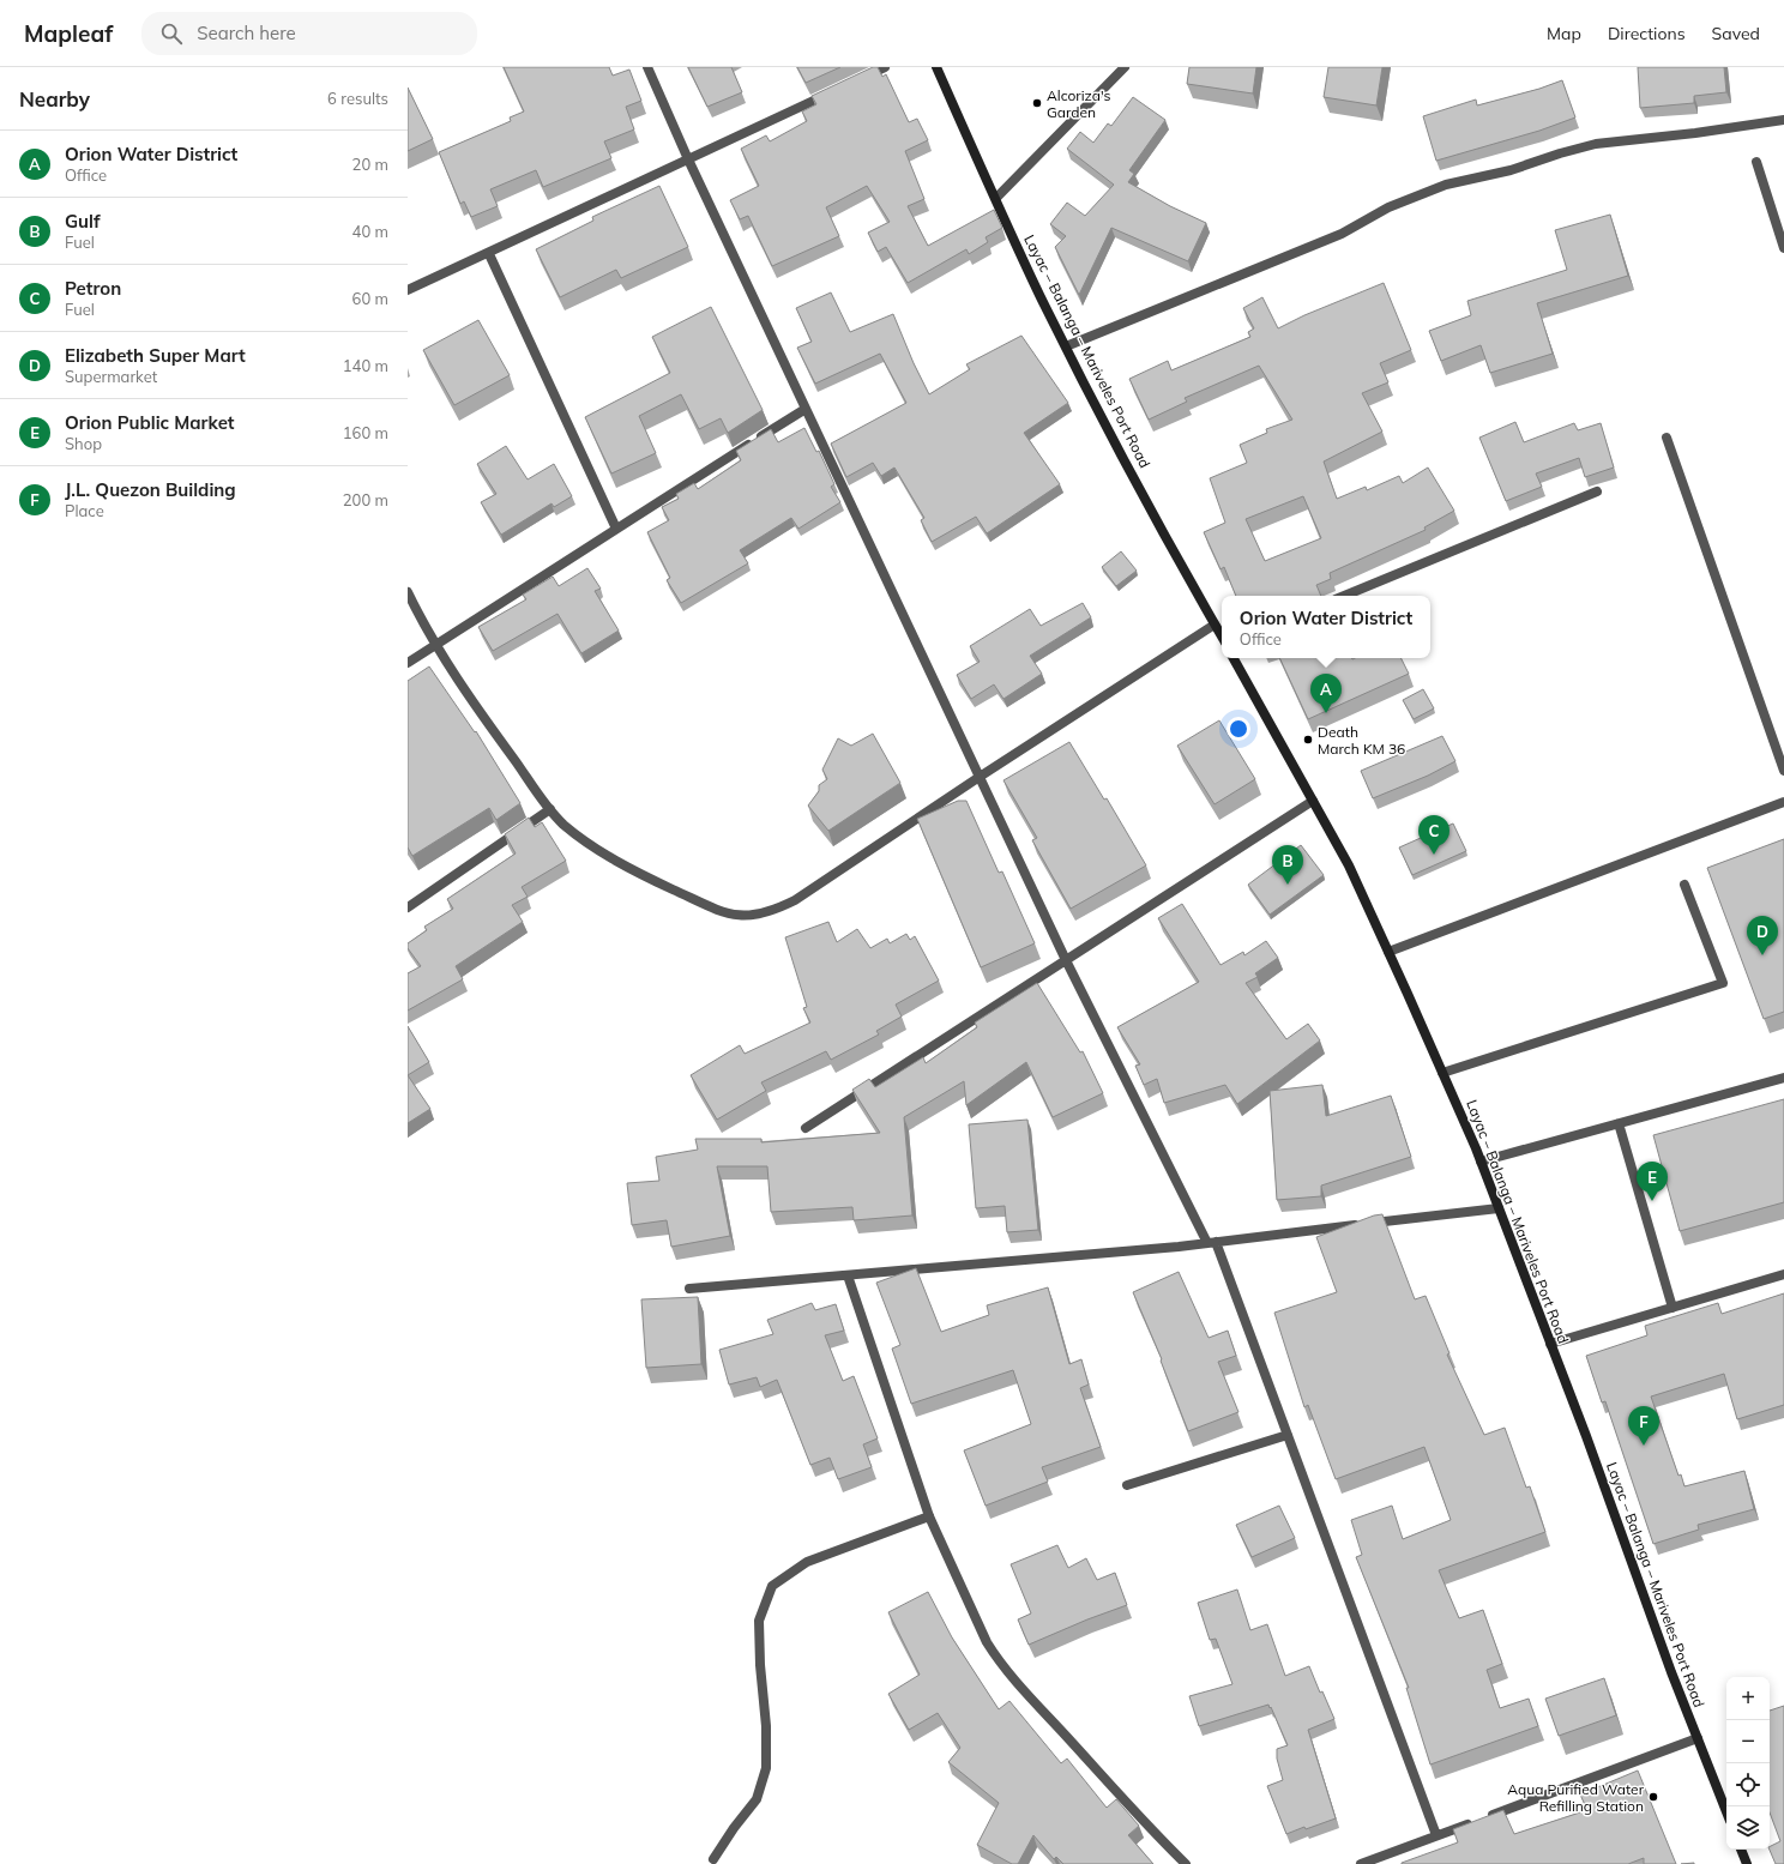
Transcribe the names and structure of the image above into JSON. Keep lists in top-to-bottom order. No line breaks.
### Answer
{"streets":{"main road":["Layac – Balanga – Mariveles Port Road"]},"places":["Alcoriza's Garden","Death March KM 36","Aqua Purified Water Refilling Station"],"page":{"header":"Mapleaf","search":"Search here","nav":["Map","Directions","Saved"],"heading":["Nearby","6 results"],"list":[{"mark":"A","name":"Orion Water District","note":"Office","value":"20 m"},{"mark":"B","name":"Gulf","note":"Fuel","value":"40 m"},{"mark":"C","name":"Petron","note":"Fuel","value":"60 m"},{"mark":"D","name":"Elizabeth Super Mart","note":"Supermarket","value":"140 m"},{"mark":"E","name":"Orion Public Market","note":"Shop","value":"160 m"},{"mark":"F","name":"J.L. Quezon Building","note":"Place","value":"200 m"}],"popup":["Orion Water District","Office"],"pins":["A","C","B","D","E","F"],"map_buttons":["+","−"]}}
